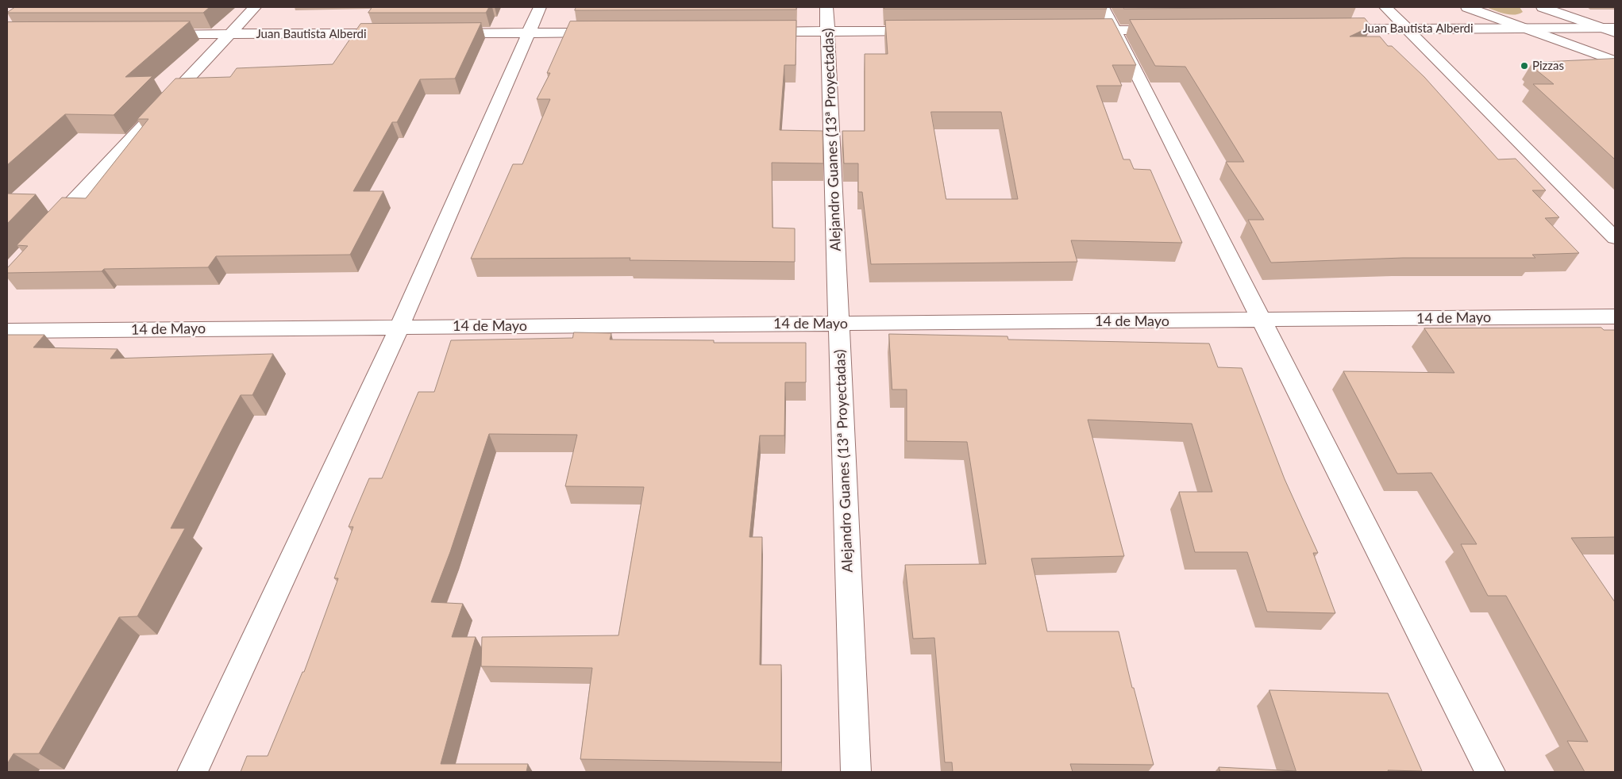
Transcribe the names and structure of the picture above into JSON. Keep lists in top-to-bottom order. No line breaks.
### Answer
{"streets":{"street":["Juan Bautista Alberdi","Alejandro Guanes (13ª Proyectadas)","14 de Mayo"]},"crossings":[["Alejandro Guanes (13ª Proyectadas)","14 de Mayo"]],"places":["Pizzas"]}
